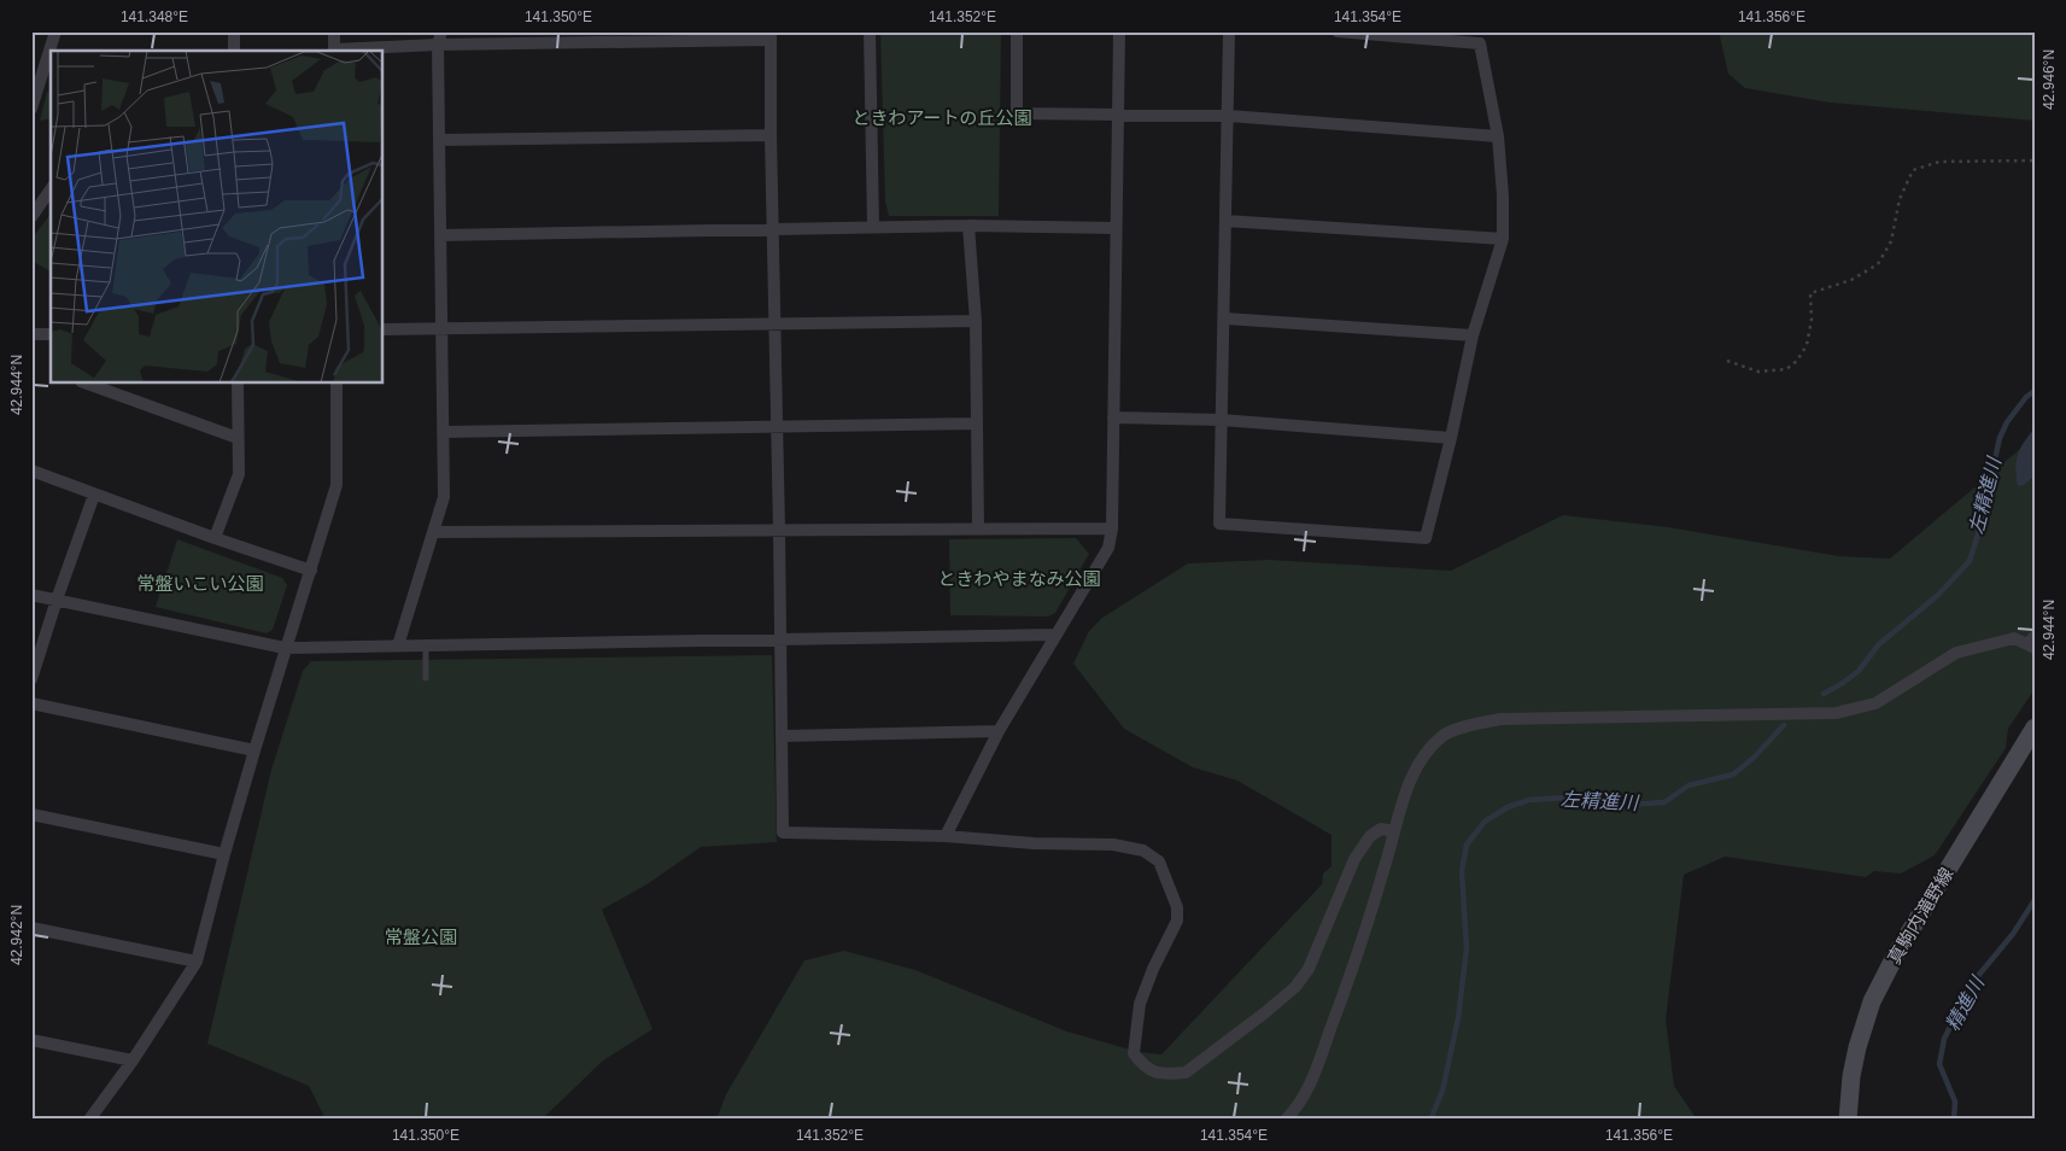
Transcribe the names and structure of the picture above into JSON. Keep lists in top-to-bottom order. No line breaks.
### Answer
{"streets":{"street":["真駒内滝野線"]},"water":["左精進川","精進川"],"parks":["ときわアートの丘公園","ときわやまなみ公園","常盤いこい公園","常盤公園"],"coordinates":["141.348°E","141.350°E","141.352°E","141.354°E","141.356°E","42.946°N","42.944°N","42.942°N"]}
